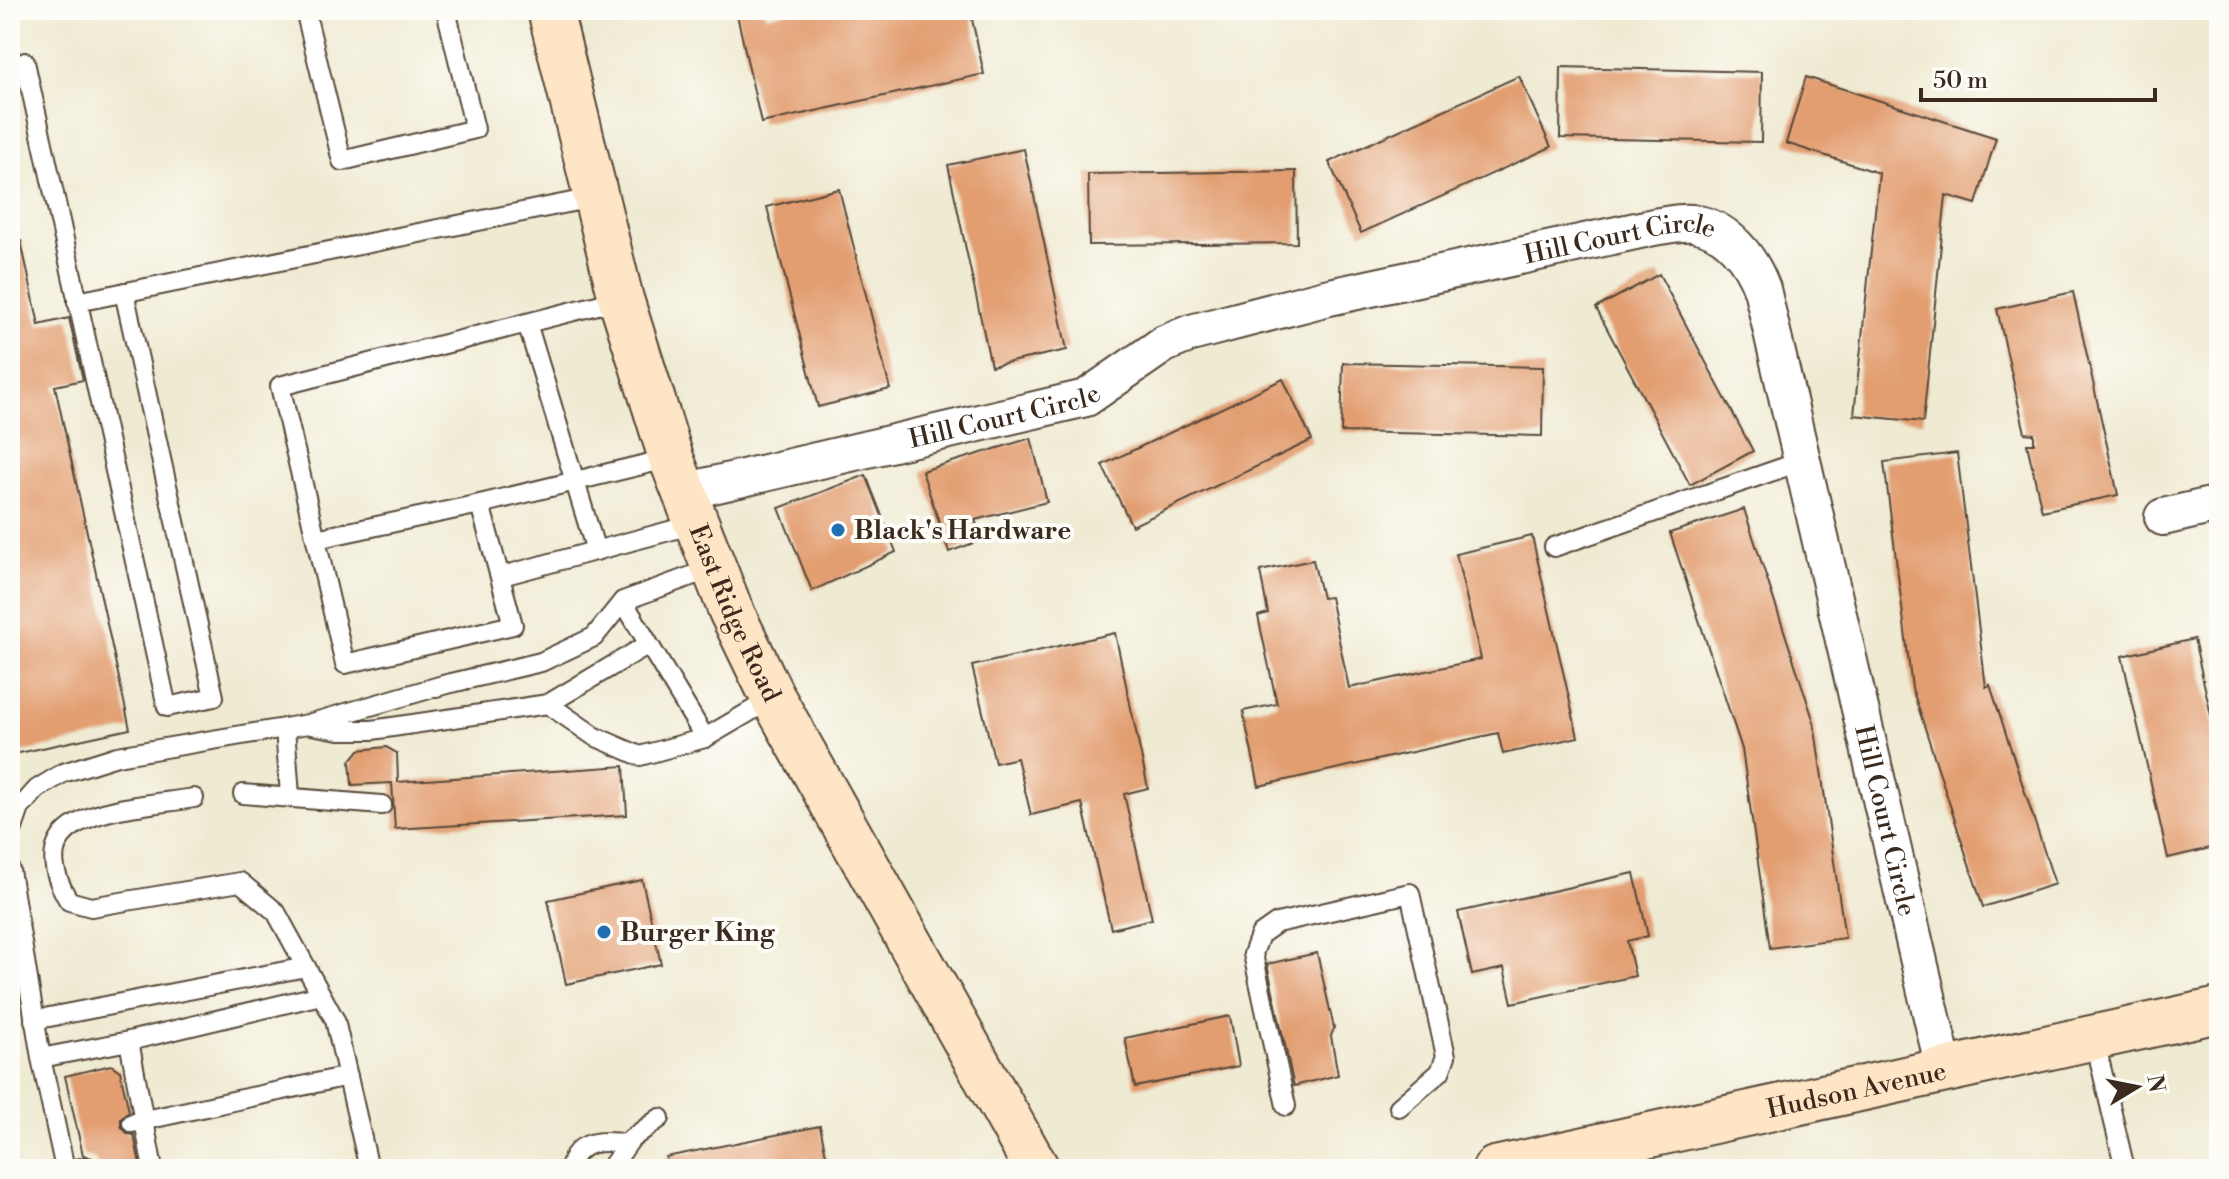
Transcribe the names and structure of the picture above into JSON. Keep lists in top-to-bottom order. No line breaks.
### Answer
{"streets":{"main road":["East Ridge Road","Hudson Avenue"],"street":["Hill Court Circle"]},"crossings":[["Hill Court Circle","East Ridge Road"],["Hill Court Circle","Hudson Avenue"]],"places":["Black's Hardware","Burger King"],"scale_bar":"50 m","north":"right"}
